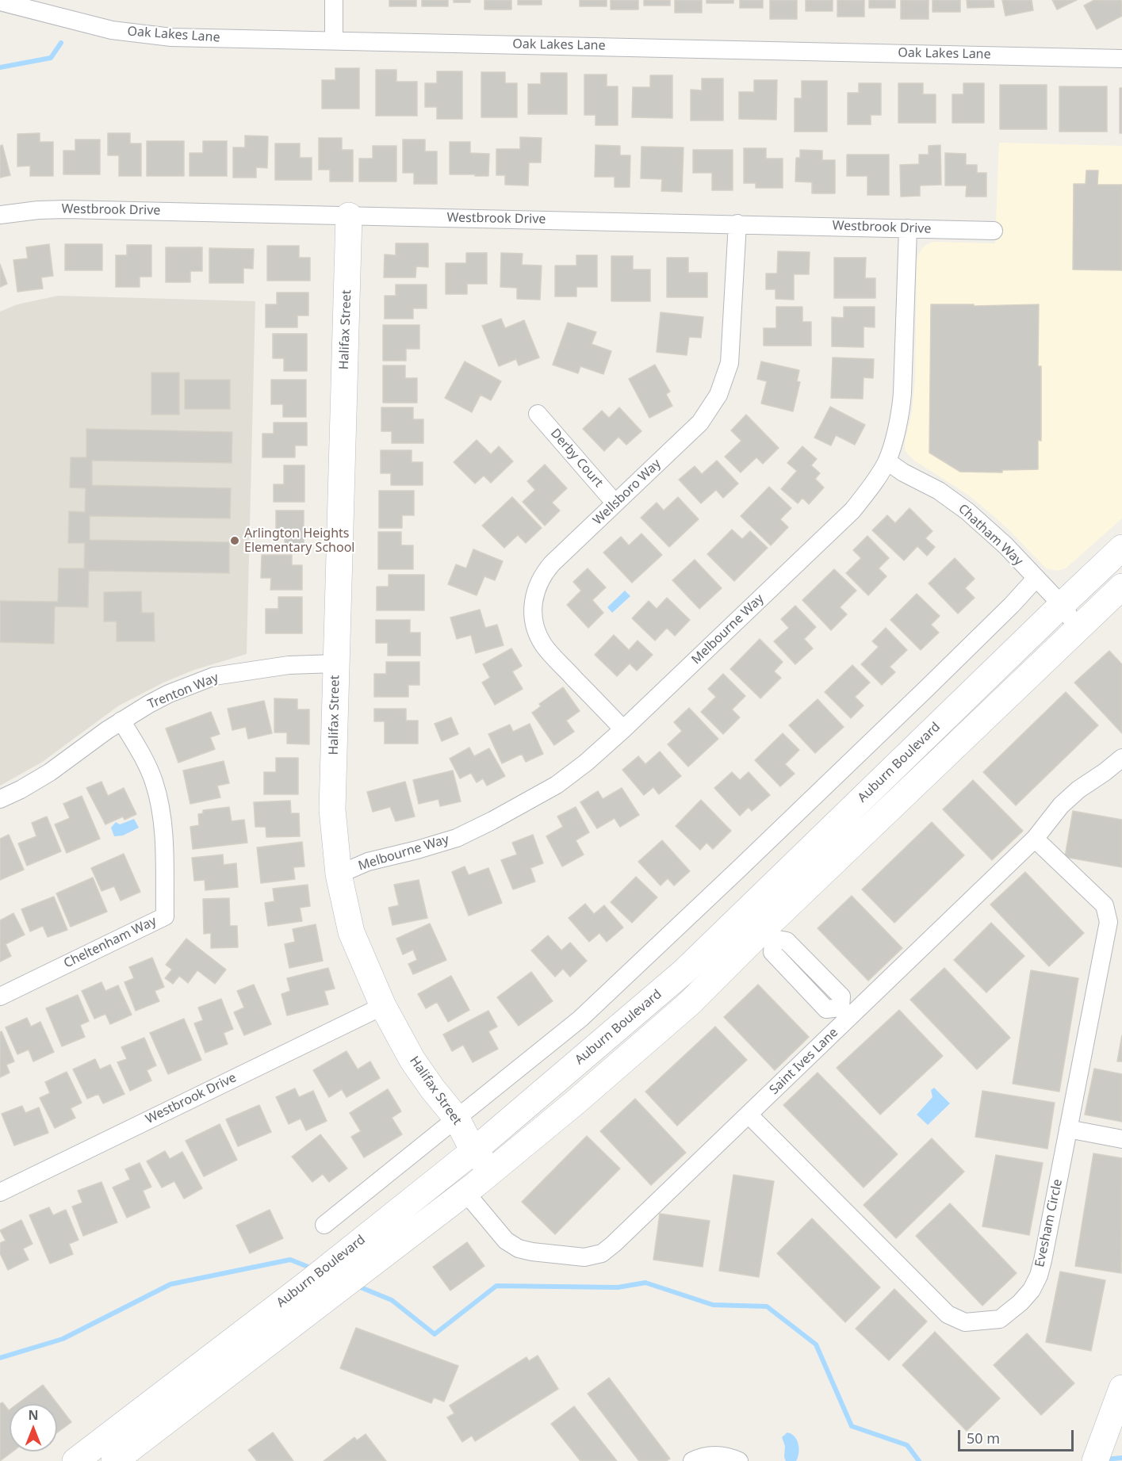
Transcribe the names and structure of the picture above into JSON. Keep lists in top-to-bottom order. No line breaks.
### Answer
{"streets":{"main road":["Halifax Street","Auburn Boulevard"],"street":["Oak Lakes Lane","Westbrook Drive","Derby Court","Wellsboro Way","Chatham Way","Melbourne Way","Trenton Way","Cheltenham Way","Saint Ives Lane","Evesham Circle"]},"crossings":[["Westbrook Drive","Halifax Street"],["Westbrook Drive","Wellsboro Way"],["Westbrook Drive","Melbourne Way"],["Halifax Street","Melbourne Way"],["Halifax Street","Trenton Way"],["Halifax Street","Auburn Boulevard"],["Derby Court","Wellsboro Way"],["Wellsboro Way","Melbourne Way"],["Chatham Way","Melbourne Way"],["Chatham Way","Auburn Boulevard"],["Trenton Way","Cheltenham Way"],["Auburn Boulevard","Saint Ives Lane"],["Saint Ives Lane","Evesham Circle"]],"places":["Arlington Heights Elementary School"],"scale_bar":"50 m","north":"top"}
